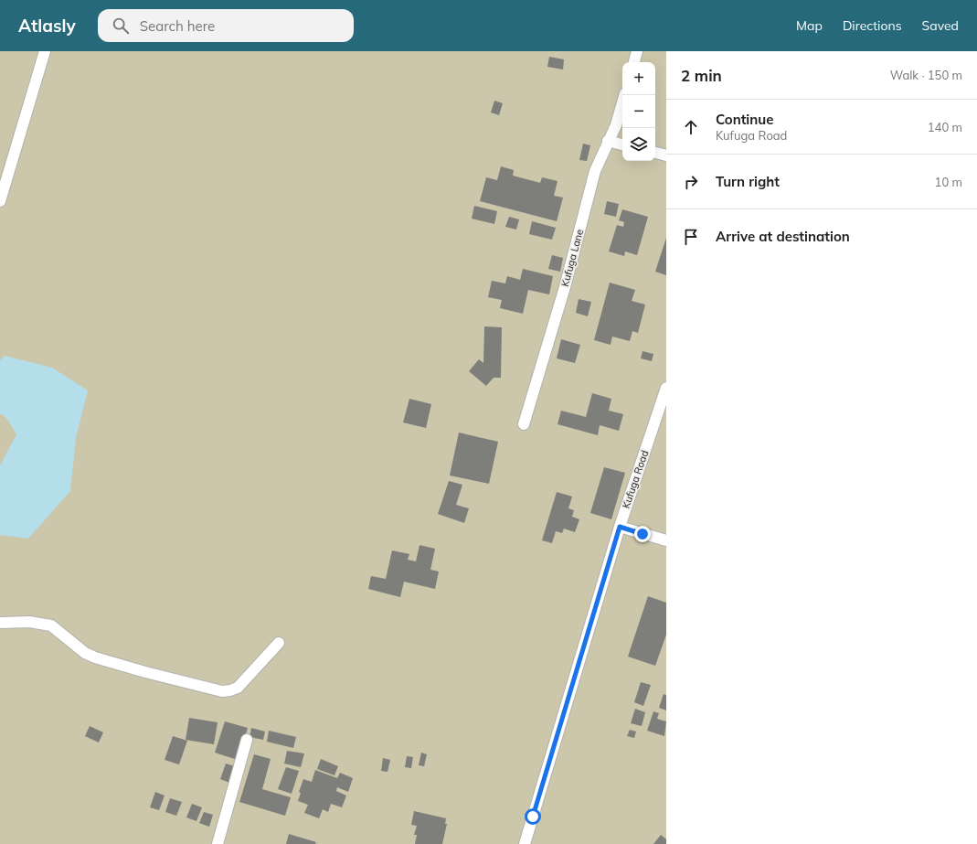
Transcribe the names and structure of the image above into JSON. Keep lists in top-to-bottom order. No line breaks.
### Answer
{"streets":{"street":["Kufuga Lane","Kufuga Road"]},"page":{"header":"Atlasly","search":"Search here","nav":["Map","Directions","Saved"],"heading":["2 min","Walk · 150 m"],"map_buttons":["+","−"],"list":[["Continue","Kufuga Road","140 m"],["Turn right","10 m"],"Arrive at destination"]}}
